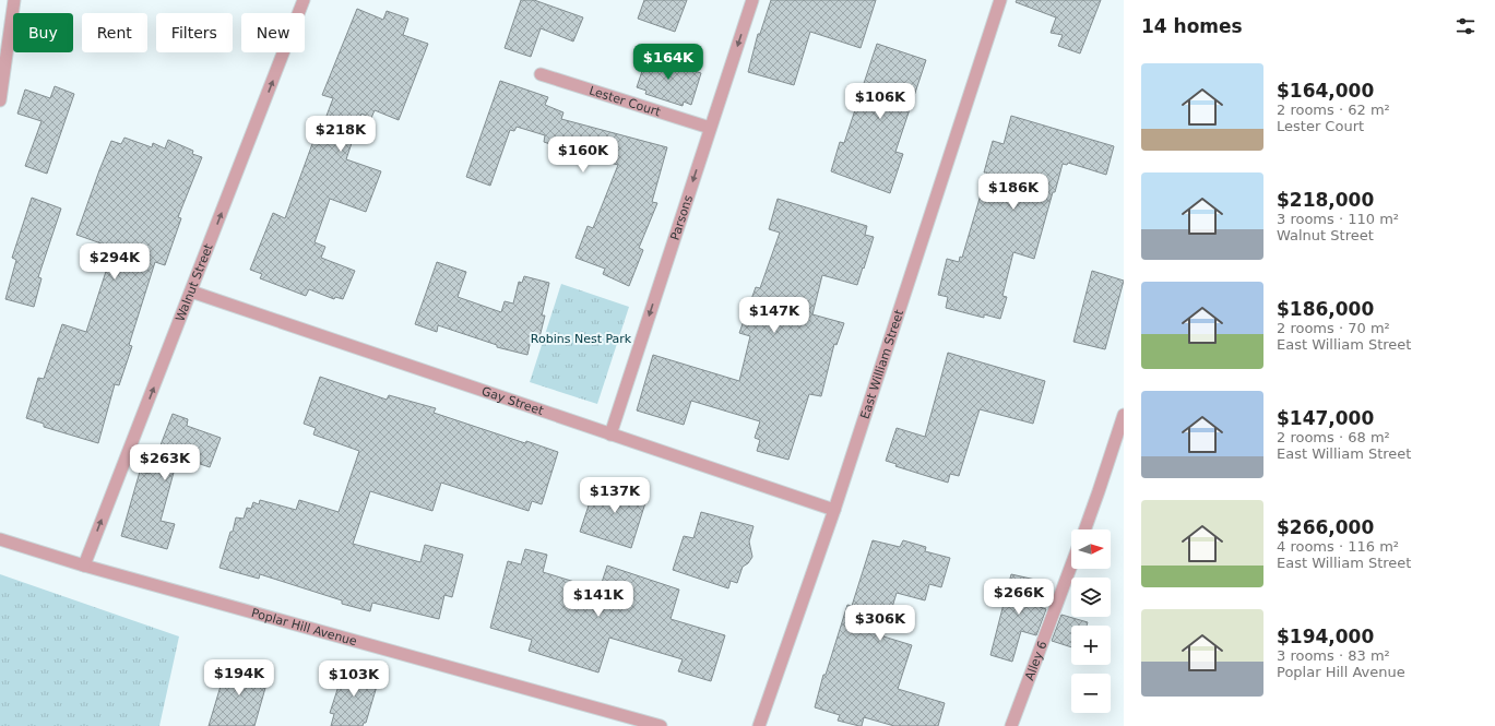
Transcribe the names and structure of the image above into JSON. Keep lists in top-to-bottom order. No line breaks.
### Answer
{"streets":{"street":["Lester Court","Parsons","Walnut Street","East William Street","Gay Street","Poplar Hill Avenue","Alley 6"]},"crossings":[["Lester Court","Parsons"],["Parsons","Gay Street"],["Walnut Street","Gay Street"],["Walnut Street","Poplar Hill Avenue"],["East William Street","Gay Street"]],"one_way":["Parsons","Walnut Street"],"parks":["Robins Nest Park"],"north":"right","page":{"heading":"14 homes","chip":["Buy","Rent","Filters","New"],"price":["$164K","$106K","$218K","$160K","$186K","$294K","$147K","$263K","$137K","$266K","$141K","$306K","$194K","$103K"],"list":[{"name":"$164,000","note":"2 rooms · 62 m² · Lester Court"},{"name":"$218,000","note":"3 rooms · 110 m² · Walnut Street"},{"name":"$186,000","note":"2 rooms · 70 m² · East William Street"},{"name":"$147,000","note":"2 rooms · 68 m² · East William Street"},{"name":"$266,000","note":"4 rooms · 116 m² · East William Street"},{"name":"$194,000","note":"3 rooms · 83 m² · Poplar Hill Avenue"}],"map_buttons":["+","−"]}}
